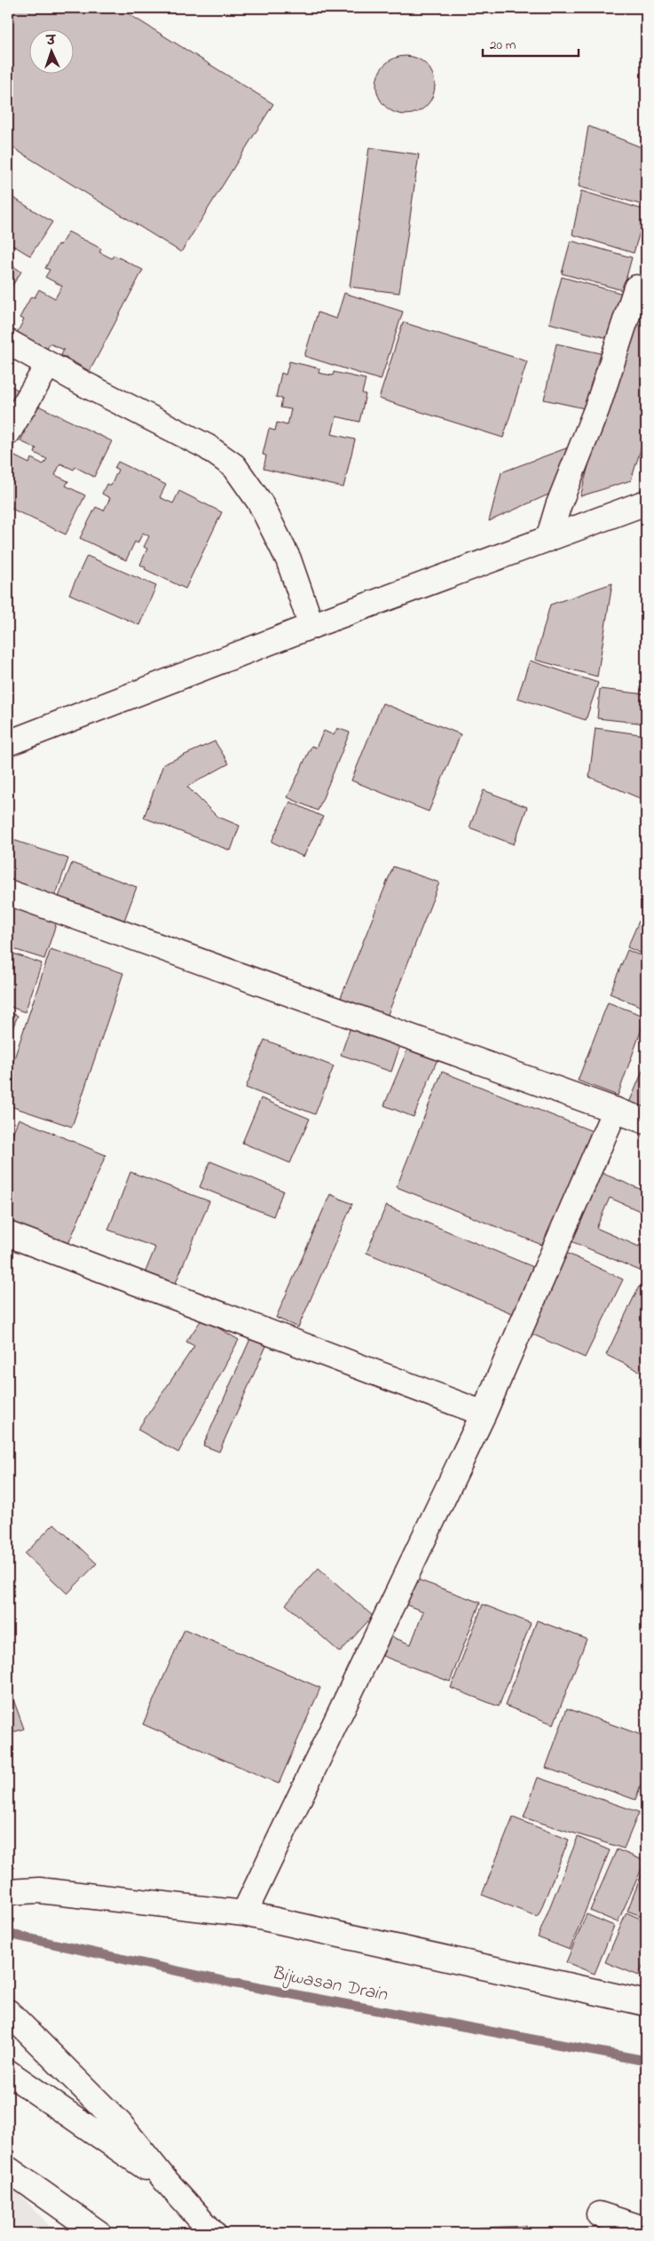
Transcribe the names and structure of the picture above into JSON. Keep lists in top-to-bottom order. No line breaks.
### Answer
{"water":["Bijwasan Drain"],"scale_bar":"20 m","north":"top"}
